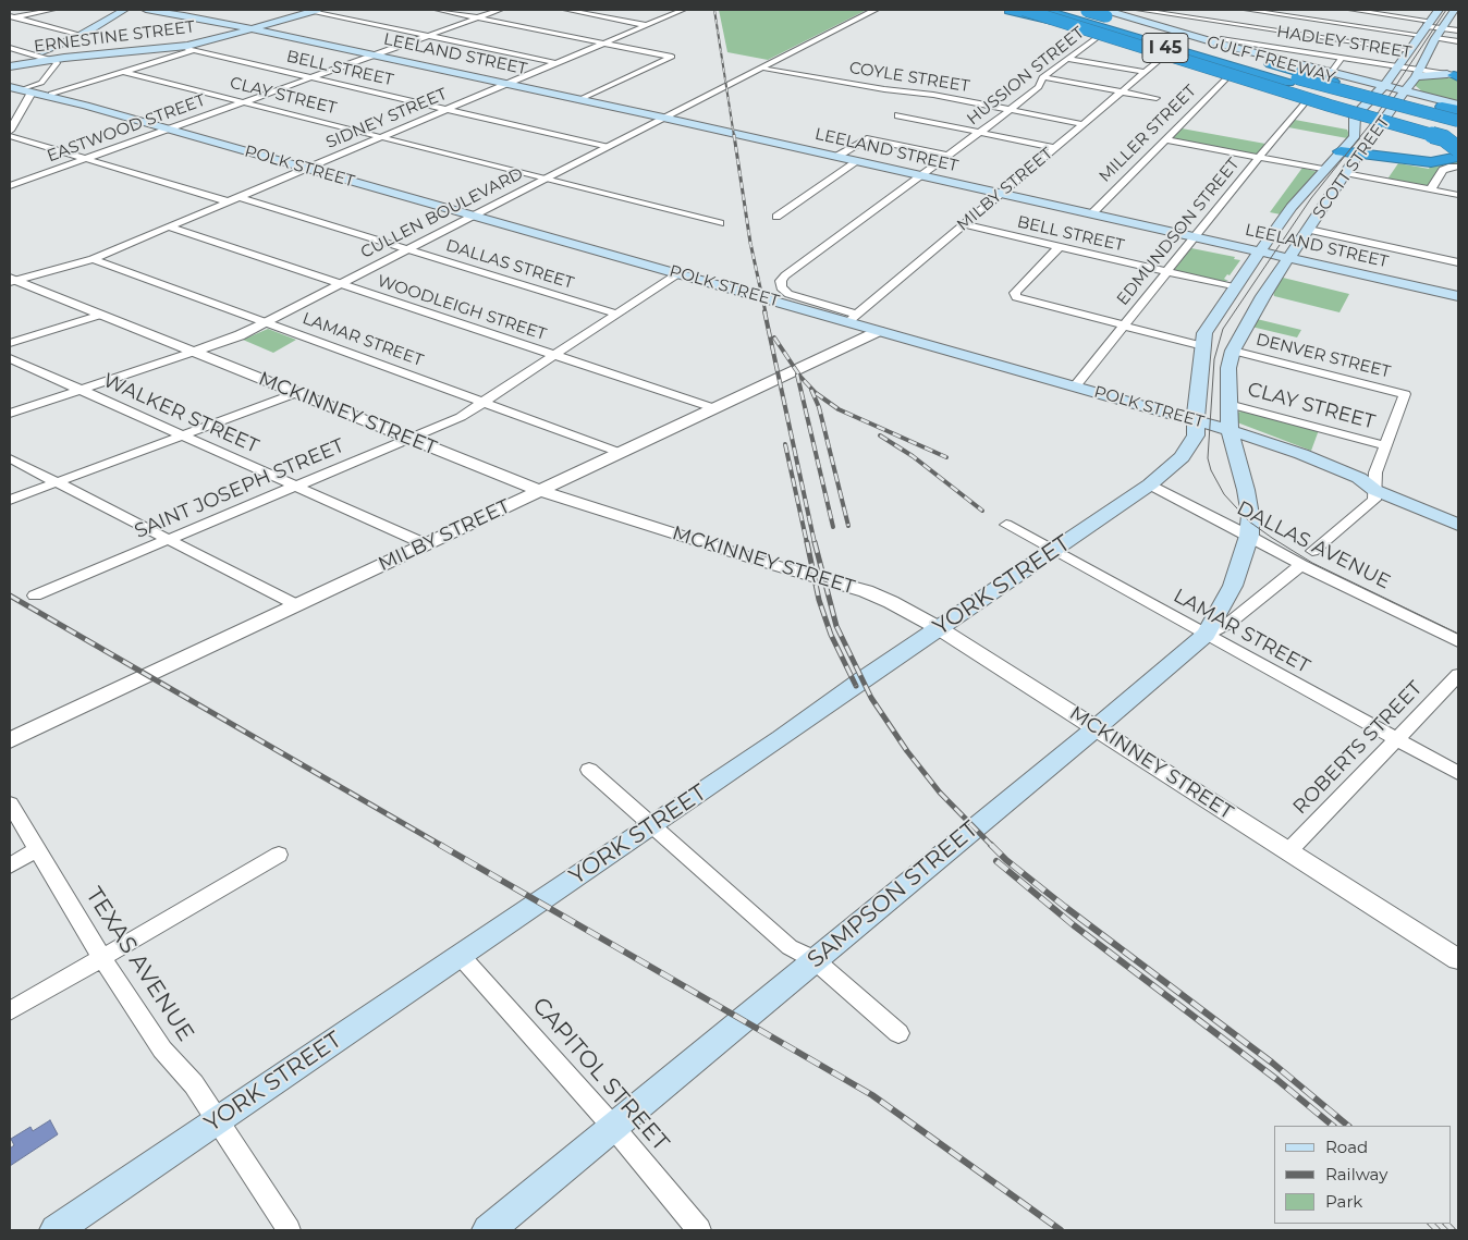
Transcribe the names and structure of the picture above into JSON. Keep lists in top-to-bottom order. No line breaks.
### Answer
{"streets":{"highway":["I 45","GULF FREEWAY"],"main road":["ERNESTINE STREET","LEELAND STREET","POLK STREET","SCOTT STREET","YORK STREET","SAMPSON STREET"],"street":["HADLEY STREET","BELL STREET","HUSSION STREET","COYLE STREET","CLAY STREET","SIDNEY STREET","EASTWOOD STREET","MILLER STREET","MILBY STREET","CULLEN BOULEVARD","EDMUNDSON STREET","DALLAS STREET","WOODLEIGH STREET","LAMAR STREET","DENVER STREET","WALKER STREET","MCKINNEY STREET","SAINT JOSEPH STREET","DALLAS AVENUE","ROBERTS STREET","TEXAS AVENUE","CAPITOL STREET"]},"crossings":[["ERNESTINE STREET","LEELAND STREET"],["ERNESTINE STREET","BELL STREET"],["HADLEY STREET","SCOTT STREET"],["LEELAND STREET","HUSSION STREET"],["LEELAND STREET","SIDNEY STREET"],["LEELAND STREET","EASTWOOD STREET"],["LEELAND STREET","MILLER STREET"],["LEELAND STREET","SCOTT STREET"],["LEELAND STREET","MILBY STREET"],["LEELAND STREET","CULLEN BOULEVARD"],["LEELAND STREET","EDMUNDSON STREET"],["GULF FREEWAY","MILBY STREET"],["BELL STREET","SIDNEY STREET"],["BELL STREET","EASTWOOD STREET"],["BELL STREET","SCOTT STREET"],["BELL STREET","MILBY STREET"],["BELL STREET","CULLEN BOULEVARD"],["BELL STREET","EDMUNDSON STREET"],["HUSSION STREET","COYLE STREET"],["HUSSION STREET","POLK STREET"],["HUSSION STREET","MILBY STREET"],["COYLE STREET","MILBY STREET"],["COYLE STREET","CULLEN BOULEVARD"],["CLAY STREET","SIDNEY STREET"],["CLAY STREET","EASTWOOD STREET"],["CLAY STREET","SCOTT STREET"],["CLAY STREET","CULLEN BOULEVARD"],["CLAY STREET","DENVER STREET"],["SIDNEY STREET","POLK STREET"],["SIDNEY STREET","DALLAS STREET"],["SIDNEY STREET","WOODLEIGH STREET"],["SIDNEY STREET","LAMAR STREET"],["SIDNEY STREET","MCKINNEY STREET"],["EASTWOOD STREET","POLK STREET"],["POLK STREET","SCOTT STREET"],["POLK STREET","MILBY STREET"],["POLK STREET","CULLEN BOULEVARD"],["POLK STREET","EDMUNDSON STREET"],["POLK STREET","SAINT JOSEPH STREET"],["POLK STREET","YORK STREET"],["SCOTT STREET","LAMAR STREET"],["SCOTT STREET","DENVER STREET"],["SCOTT STREET","DALLAS AVENUE"],["SCOTT STREET","YORK STREET"],["SCOTT STREET","SAMPSON STREET"],["MILBY STREET","WOODLEIGH STREET"],["MILBY STREET","LAMAR STREET"],["MILBY STREET","WALKER STREET"],["MILBY STREET","MCKINNEY STREET"],["CULLEN BOULEVARD","DALLAS STREET"],["CULLEN BOULEVARD","WOODLEIGH STREET"],["CULLEN BOULEVARD","LAMAR STREET"],["CULLEN BOULEVARD","WALKER STREET"],["CULLEN BOULEVARD","MCKINNEY STREET"],["DALLAS STREET","SAINT JOSEPH STREET"],["WOODLEIGH STREET","SAINT JOSEPH STREET"],["LAMAR STREET","SAINT JOSEPH STREET"],["LAMAR STREET","YORK STREET"],["LAMAR STREET","ROBERTS STREET"],["LAMAR STREET","SAMPSON STREET"],["WALKER STREET","SAINT JOSEPH STREET"],["MCKINNEY STREET","SAINT JOSEPH STREET"],["MCKINNEY STREET","YORK STREET"],["MCKINNEY STREET","ROBERTS STREET"],["MCKINNEY STREET","SAMPSON STREET"],["DALLAS AVENUE","YORK STREET"],["DALLAS AVENUE","SAMPSON STREET"],["YORK STREET","TEXAS AVENUE"],["YORK STREET","CAPITOL STREET"],["SAMPSON STREET","CAPITOL STREET"]],"legend":["Road","Railway","Park"]}
